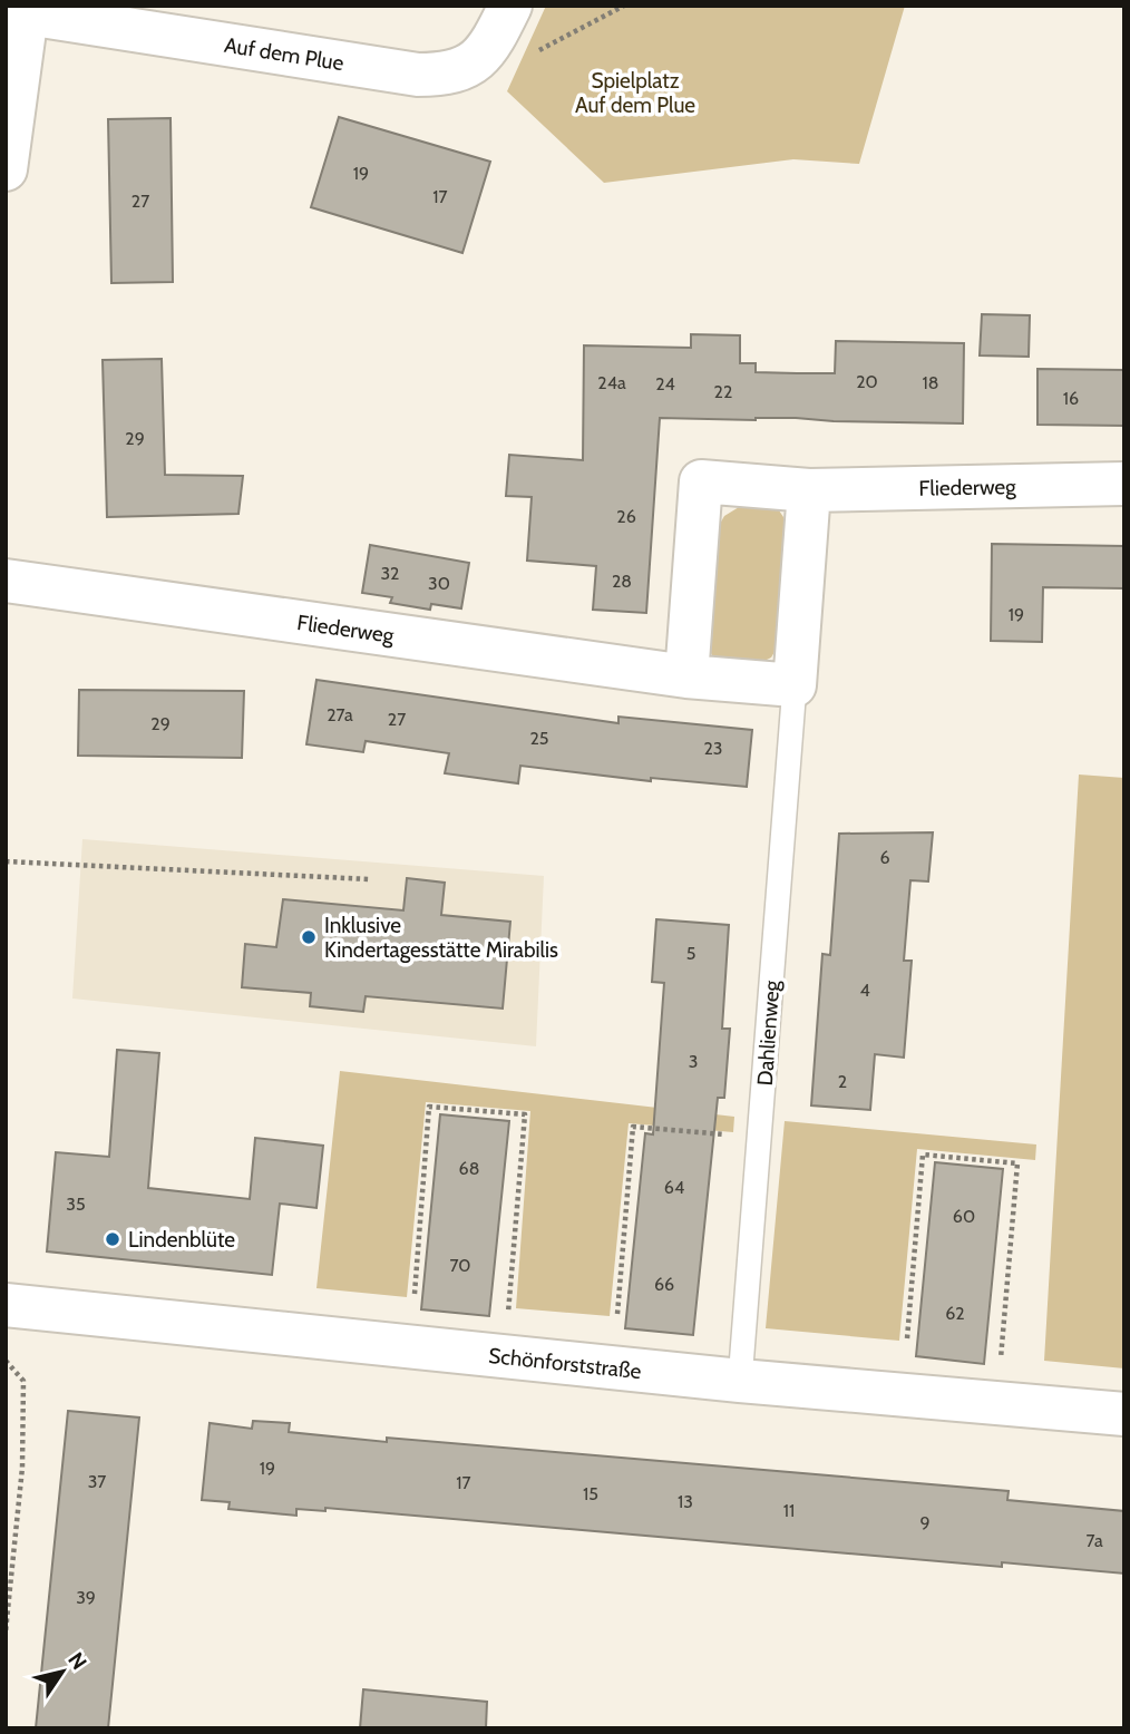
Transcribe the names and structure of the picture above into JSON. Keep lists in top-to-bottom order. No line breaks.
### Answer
{"streets":{"street":["Auf dem Plue","Fliederweg","Schönforststraße"],"lane":["Dahlienweg"]},"crossings":[["Fliederweg","Dahlienweg"],["Dahlienweg","Schönforststraße"]],"parks":["Spielplatz Auf dem Plue"],"places":["Inklusive Kindertagesstätte Mirabilis","Lindenblüte"],"house_numbers":["19","17","27","20","24a","18","24","22","16","29","26","32","28","30","19","27a","27","29","25","23","6","5","4","3","2","68","64","35","60","70","66","62","19","37","17","15","13","11","9","7a","39"],"north":"top right"}
